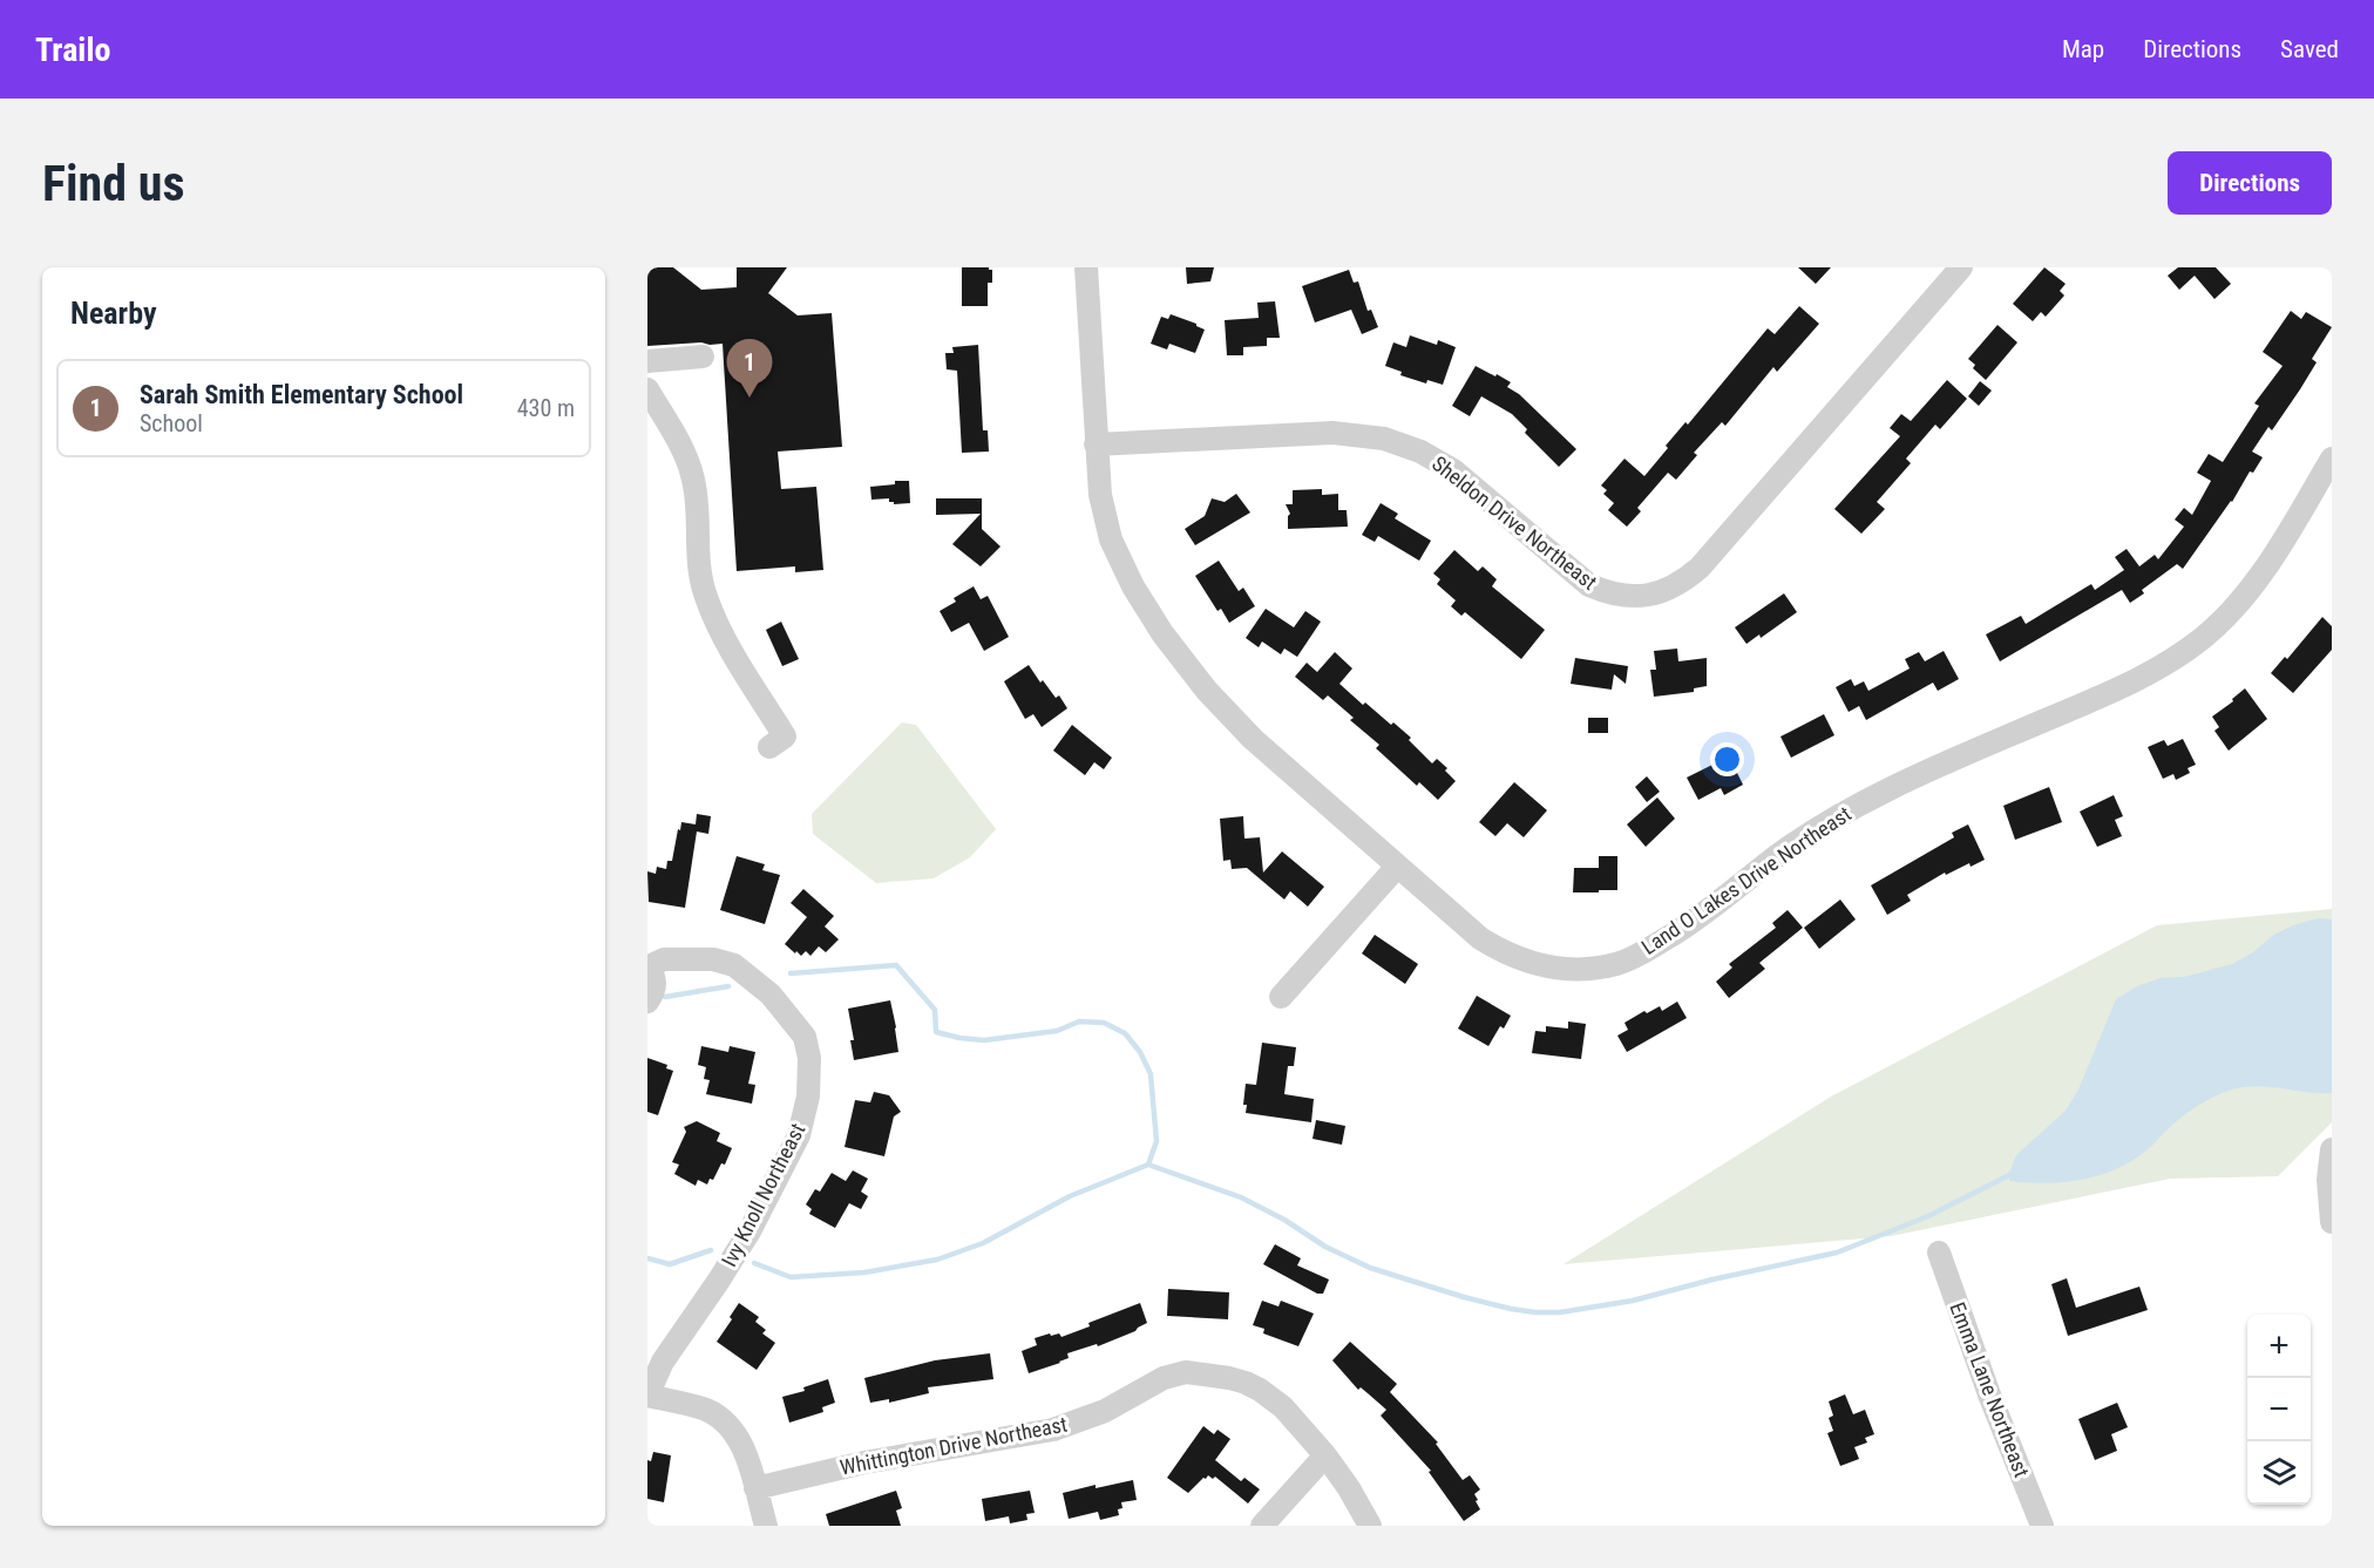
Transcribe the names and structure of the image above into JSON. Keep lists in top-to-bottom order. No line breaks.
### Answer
{"streets":{"street":["Sheldon Drive Northeast","Land O Lakes Drive Northeast","Ivy Knoll Northeast","Emma Lane Northeast","Whittington Drive Northeast"]},"crossings":[["Sheldon Drive Northeast","Land O Lakes Drive Northeast"]],"page":{"header":"Trailo","nav":["Map","Directions","Saved"],"buttons":"Directions","title":"Find us","heading":"Nearby","pins":"1","list":[{"mark":"1","name":"Sarah Smith Elementary School","note":"School","value":"430 m"}],"map_buttons":["+","−"]}}
